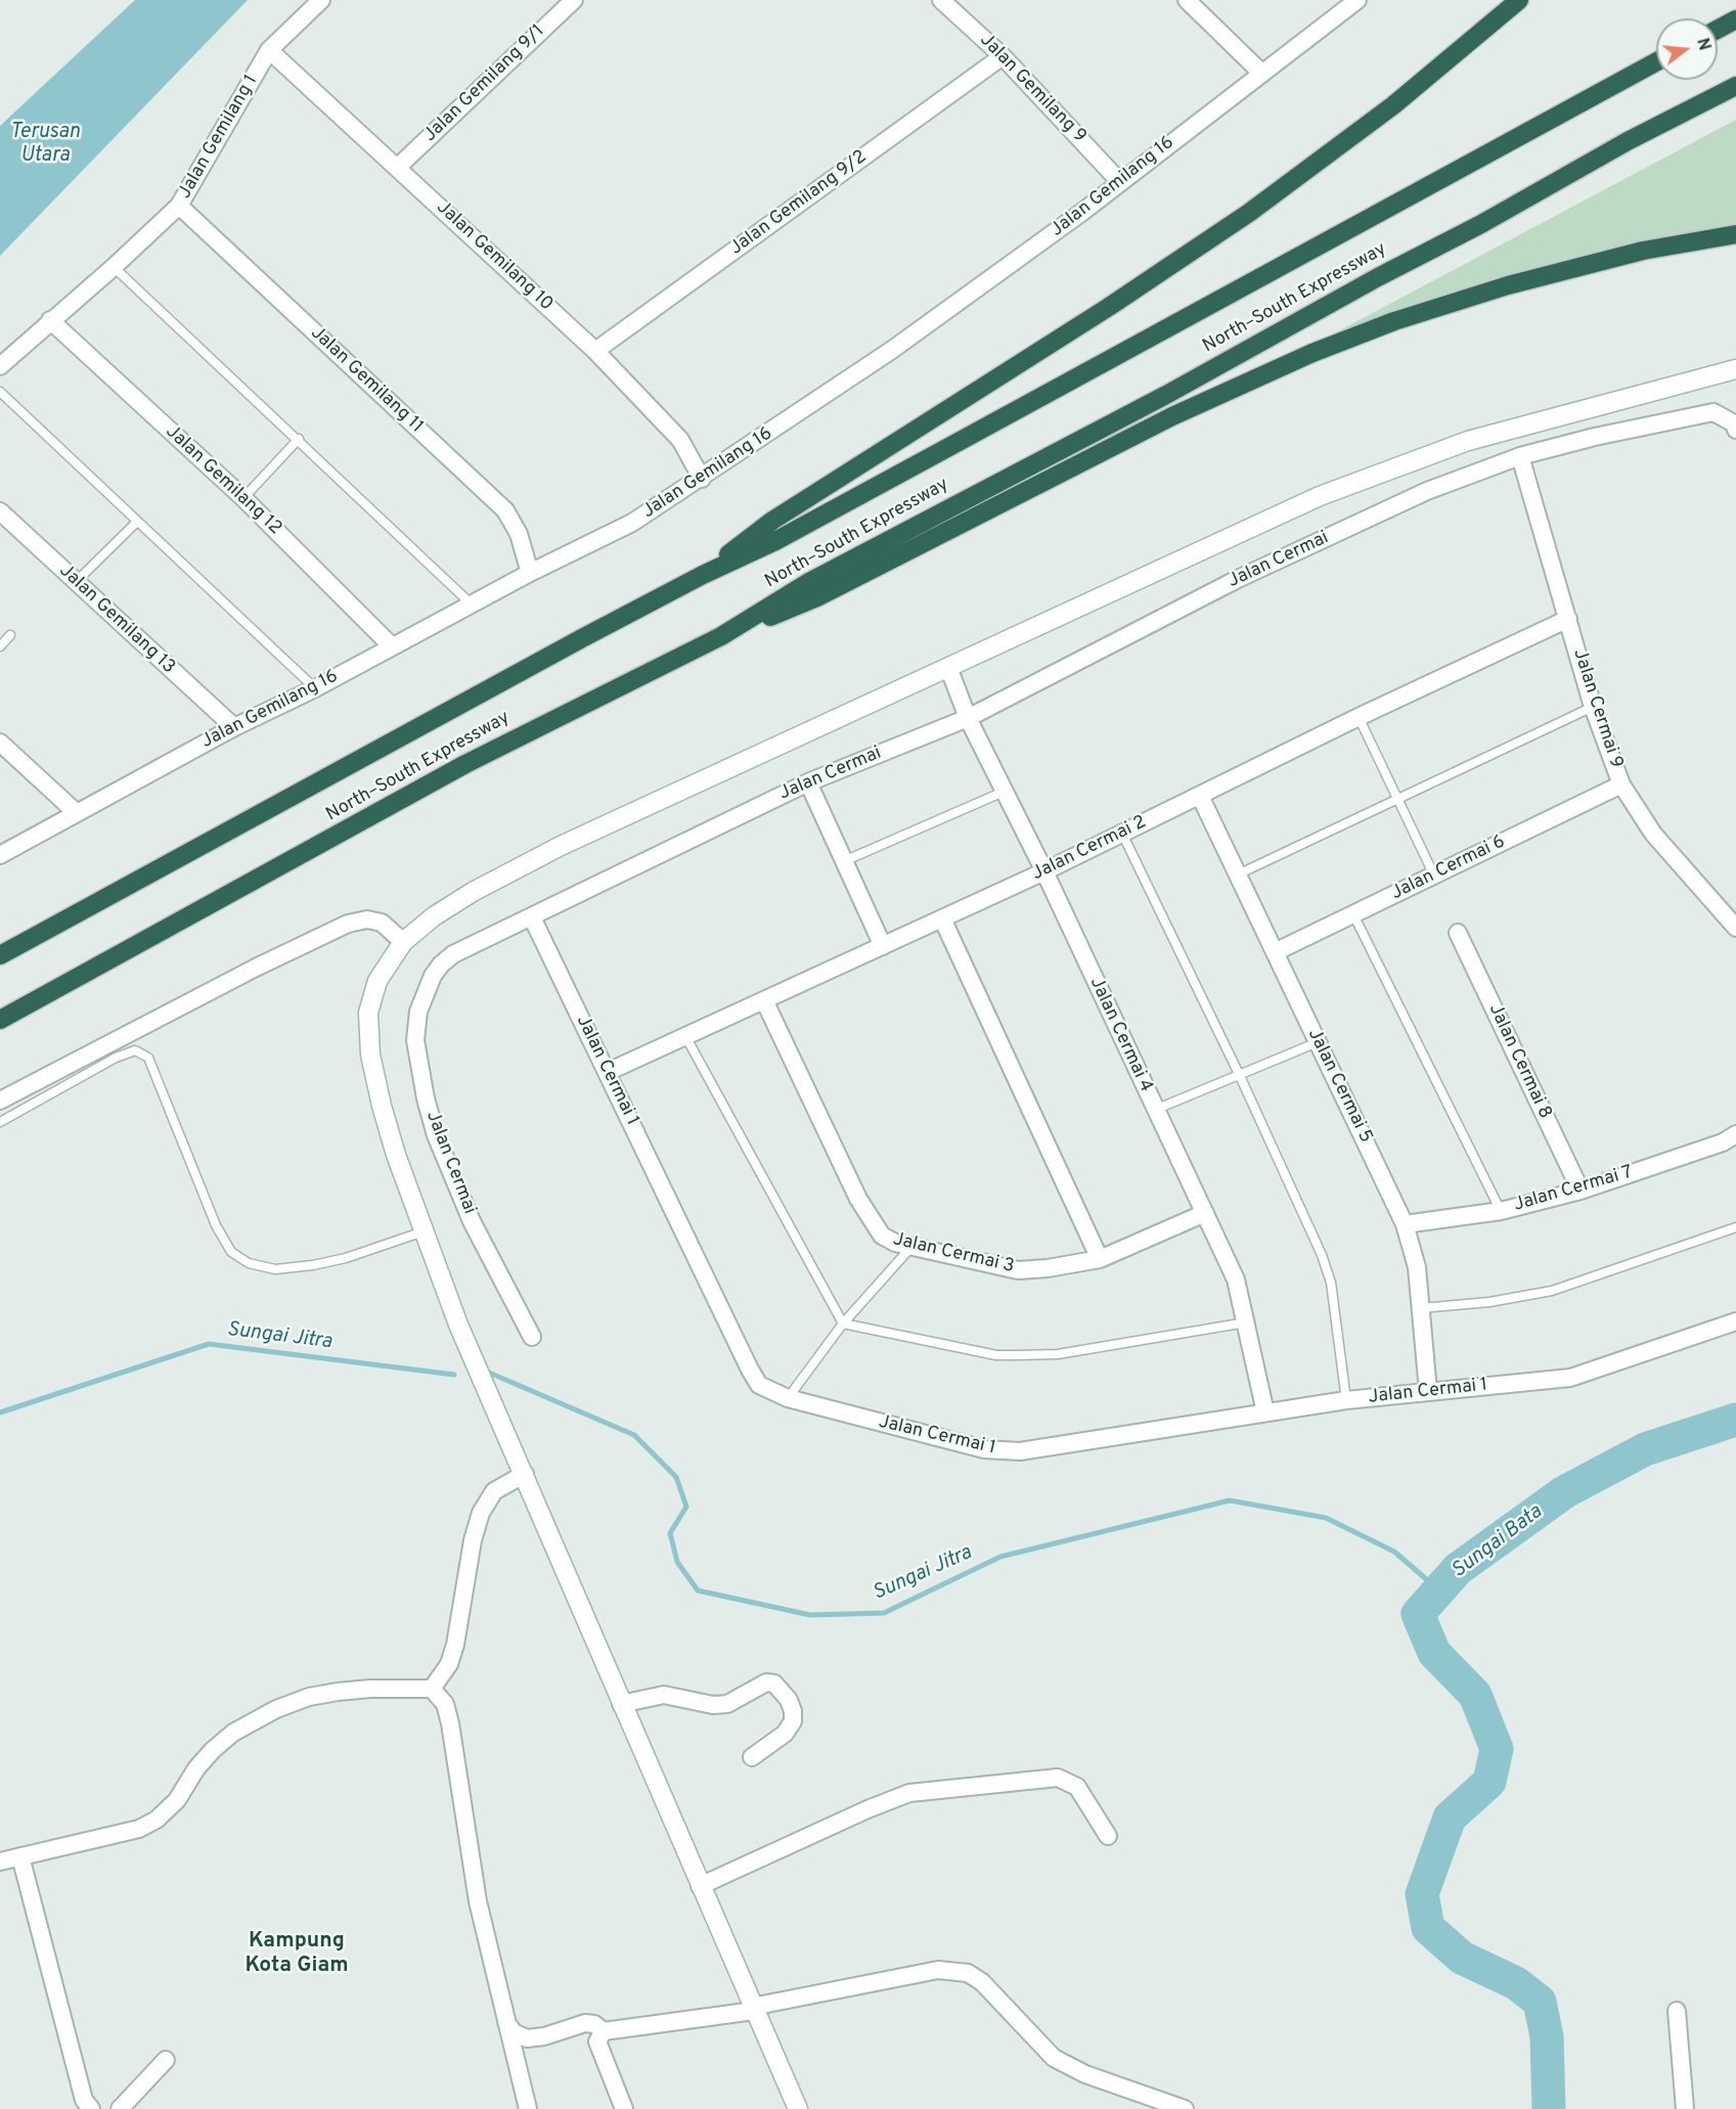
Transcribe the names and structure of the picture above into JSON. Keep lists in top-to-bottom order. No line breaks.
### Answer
{"streets":{"highway":["North–South Expressway"],"street":["Jalan Gemilang 9/1","Jalan Gemilang 9","Jalan Gemilang 1","Jalan Gemilang 16","Jalan Gemilang 9/2","Jalan Gemilang 10","Jalan Gemilang 11","Jalan Gemilang 12","Jalan Cermai","Jalan Gemilang 13","Jalan Cermai 9","Jalan Cermai 2","Jalan Cermai 6","Jalan Cermai 4","Jalan Cermai 8","Jalan Cermai 1","Jalan Cermai 5","Jalan Cermai 7","Jalan Cermai 3"]},"crossings":[["Jalan Gemilang 9/1","Jalan Gemilang 10"],["Jalan Gemilang 9","Jalan Gemilang 16"],["Jalan Gemilang 9","Jalan Gemilang 9/2"],["Jalan Gemilang 1","Jalan Gemilang 10"],["Jalan Gemilang 1","Jalan Gemilang 11"],["Jalan Gemilang 1","Jalan Gemilang 12"],["Jalan Gemilang 16","Jalan Gemilang 10"],["Jalan Gemilang 16","Jalan Gemilang 11"],["Jalan Gemilang 16","Jalan Gemilang 12"],["Jalan Gemilang 16","Jalan Gemilang 13"],["Jalan Gemilang 9/2","Jalan Gemilang 10"],["Jalan Cermai","Jalan Cermai 9"],["Jalan Cermai","Jalan Cermai 4"],["Jalan Cermai","Jalan Cermai 1"],["Jalan Cermai 9","Jalan Cermai 2"],["Jalan Cermai 9","Jalan Cermai 6"],["Jalan Cermai 2","Jalan Cermai 4"],["Jalan Cermai 2","Jalan Cermai 1"],["Jalan Cermai 2","Jalan Cermai 5"],["Jalan Cermai 2","Jalan Cermai 3"],["Jalan Cermai 6","Jalan Cermai 5"],["Jalan Cermai 4","Jalan Cermai 1"],["Jalan Cermai 4","Jalan Cermai 3"],["Jalan Cermai 8","Jalan Cermai 7"],["Jalan Cermai 1","Jalan Cermai 5"],["Jalan Cermai 5","Jalan Cermai 7"]],"districts":["Kampung Kota Giam"],"water":["Terusan Utara","Sungai Jitra","Sungai Bata"],"north":"right"}
